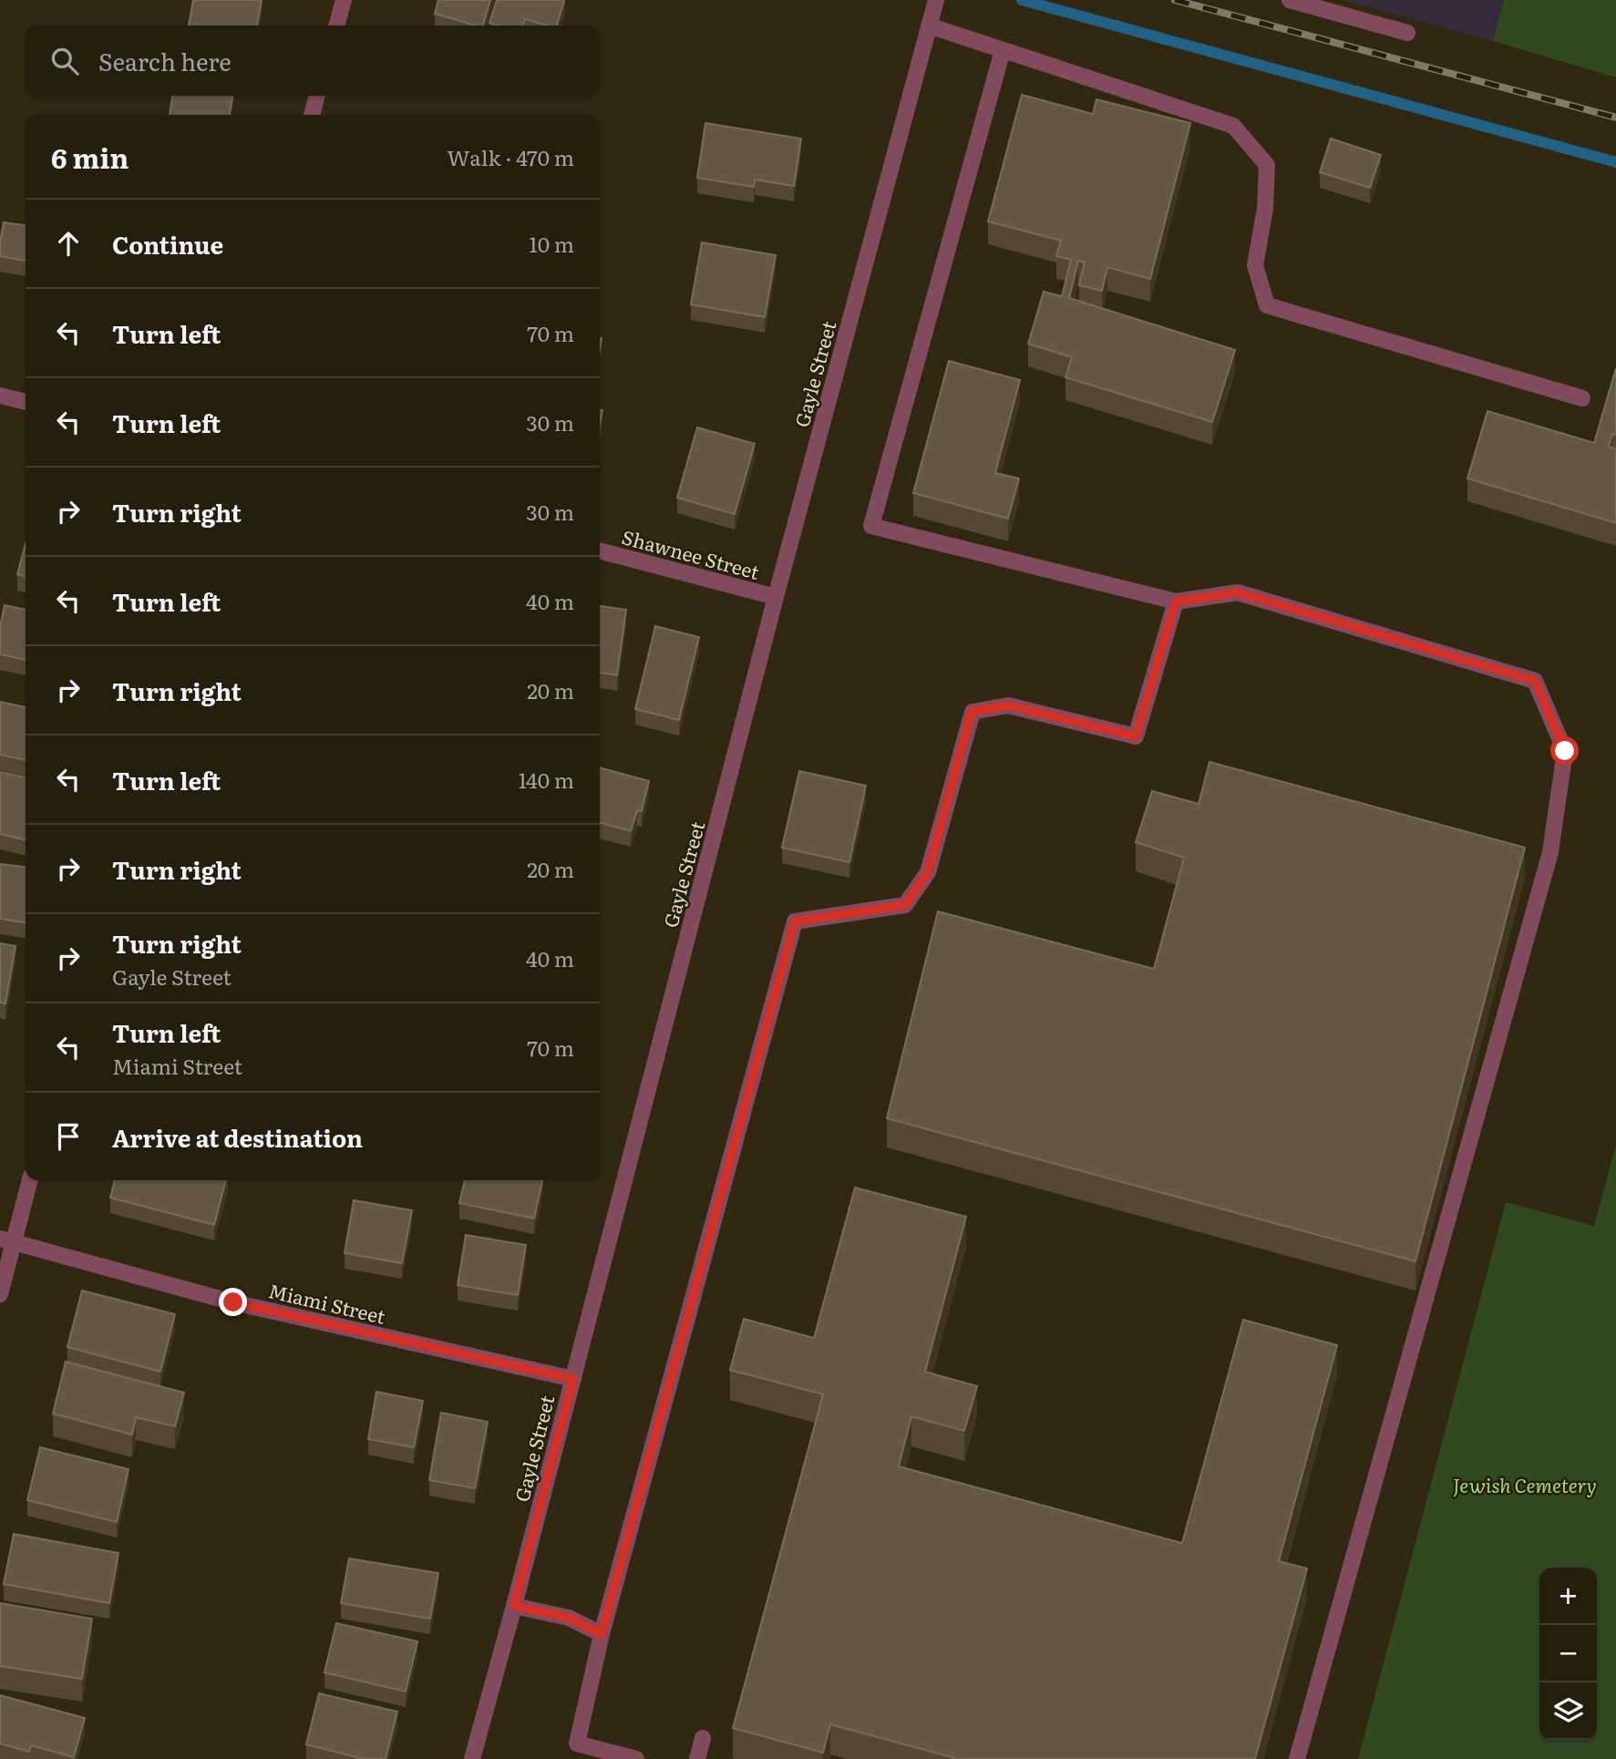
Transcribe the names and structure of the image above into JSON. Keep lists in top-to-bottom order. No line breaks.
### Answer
{"streets":{"street":["Gayle Street","Shawnee Street","Miami Street"]},"crossings":[["Gayle Street","Shawnee Street"],["Gayle Street","Miami Street"]],"parks":["Jewish Cemetery"],"page":{"search":"Search here","heading":["6 min","Walk · 470 m"],"list":[["Continue","10 m"],["Turn left","70 m"],["Turn left","30 m"],["Turn right","30 m"],["Turn left","40 m"],["Turn right","20 m"],["Turn left","140 m"],["Turn right","20 m"],["Turn right","Gayle Street","40 m"],["Turn left","Miami Street","70 m"],"Arrive at destination"],"map_buttons":["+","−"]}}
